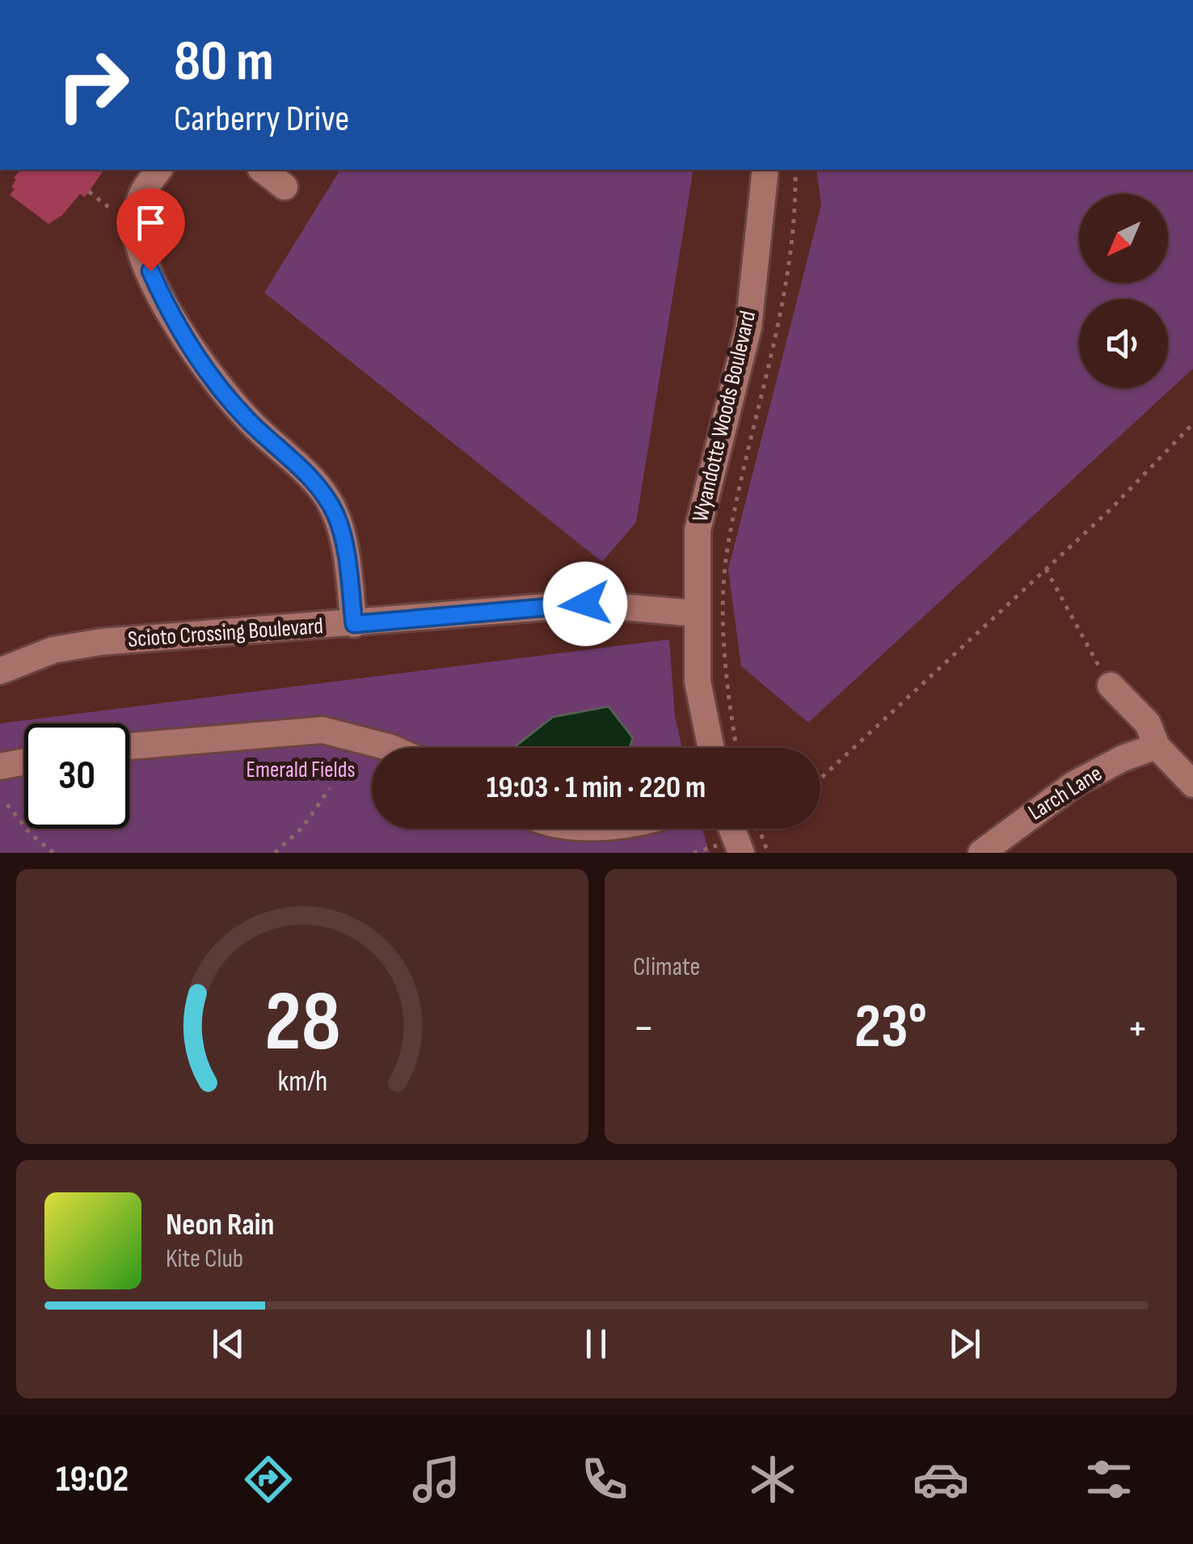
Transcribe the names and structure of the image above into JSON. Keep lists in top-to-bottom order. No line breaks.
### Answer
{"streets":{"street":["Wyandotte Woods Boulevard","Scioto Crossing Boulevard","Larch Lane"]},"crossings":[["Wyandotte Woods Boulevard","Scioto Crossing Boulevard"]],"parks":["Emerald Fields"],"north":"bottom left","page":{"turn":["80 m","Carberry Drive"],"limit":"30","trip":"19:03 · 1 min · 220 m","tile":"Climate","heat":["−","23°","+"],"song":["Neon Rain","Kite Club"],"tabs":"19:02","gauge":["28","km/h"]}}
